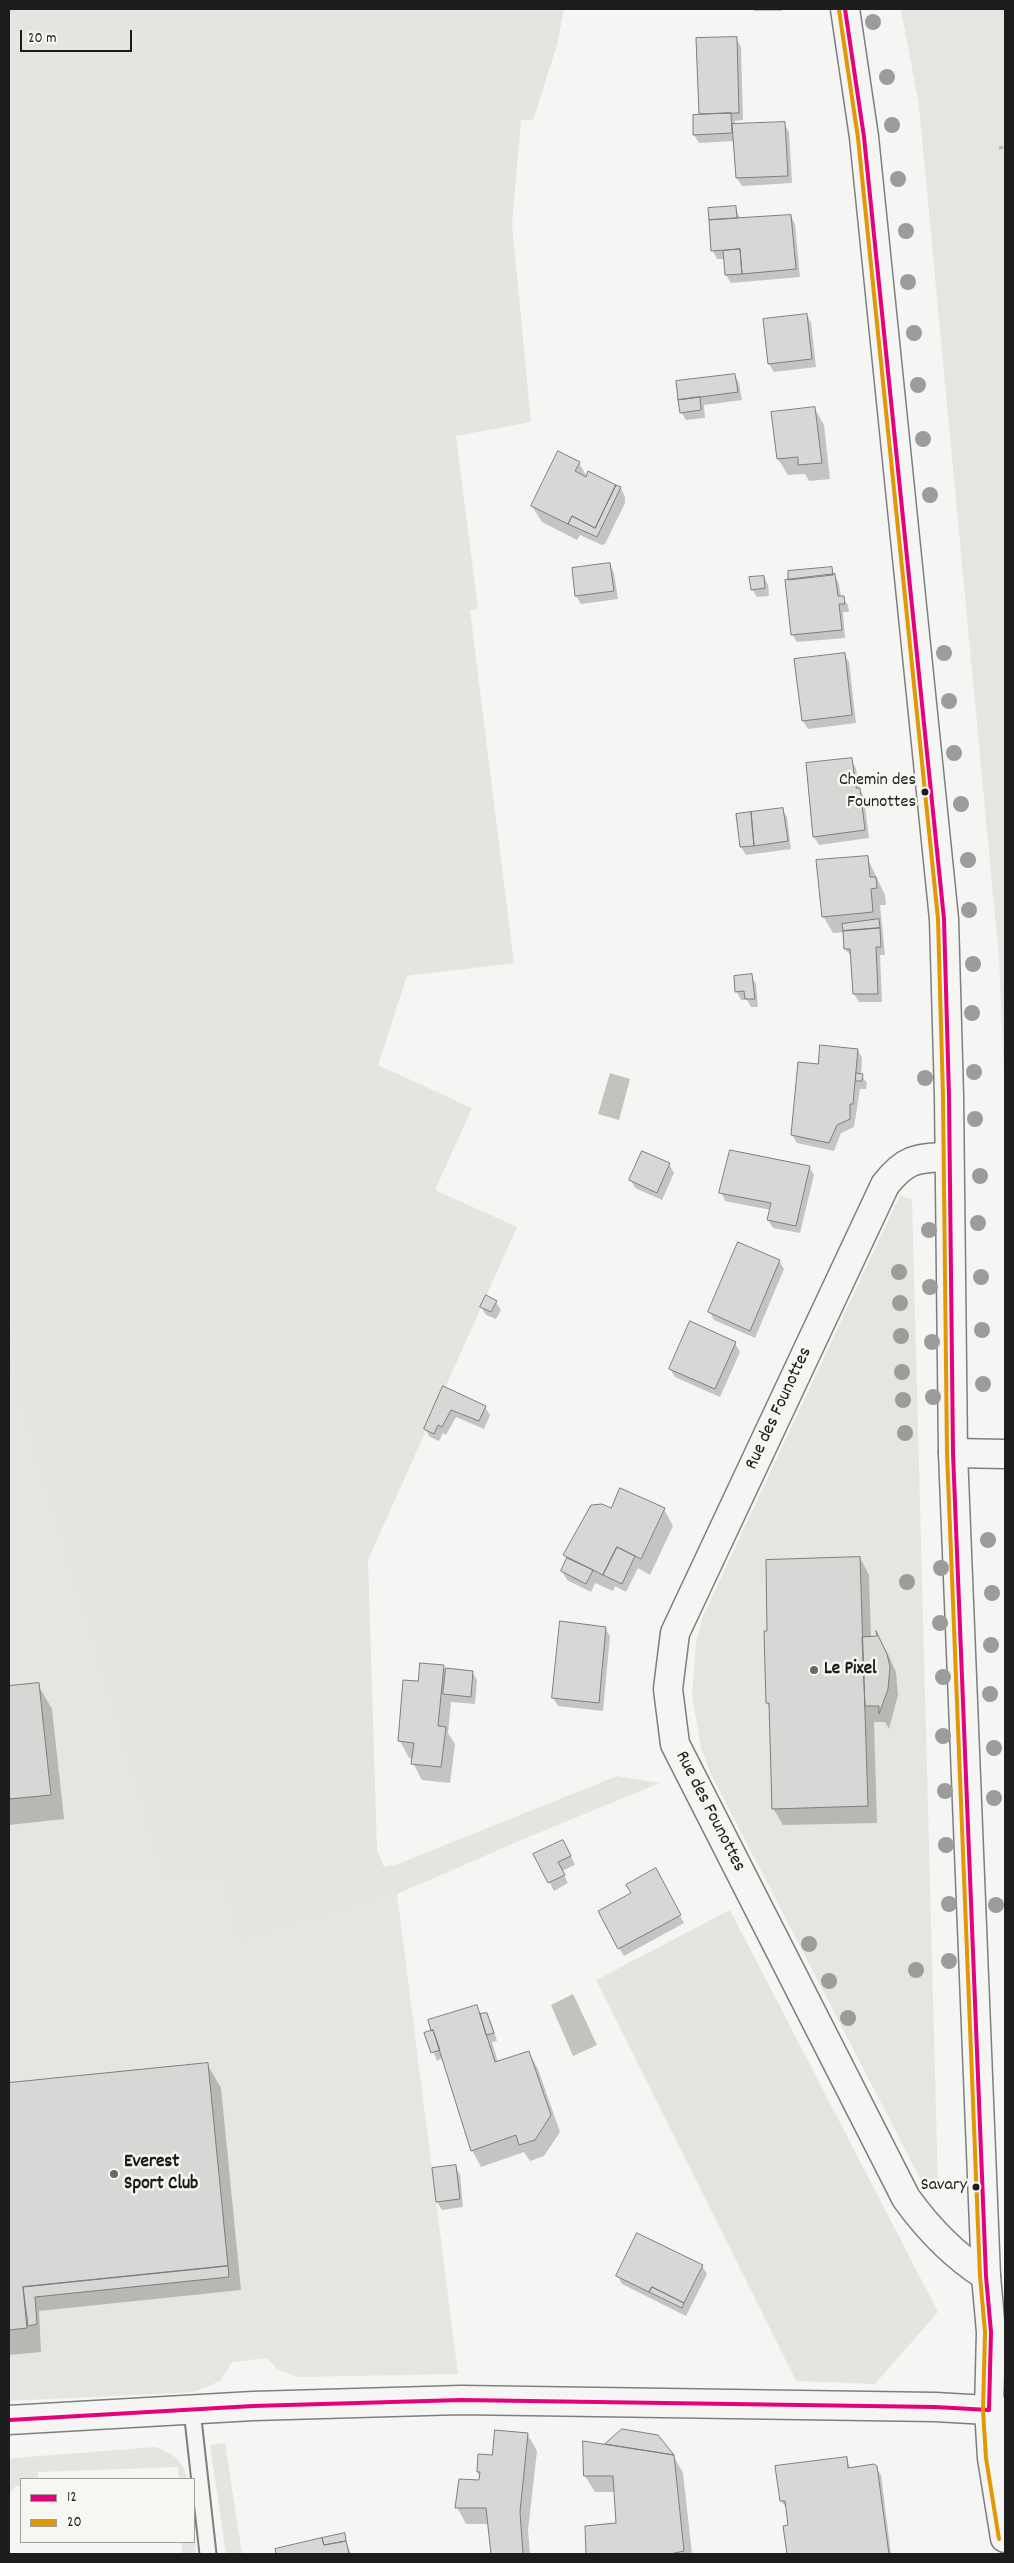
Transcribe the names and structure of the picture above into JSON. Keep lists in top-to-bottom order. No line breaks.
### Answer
{"streets":{"street":["Rue des Founottes"]},"places":["Chemin des Founottes","Le Pixel","Everest Sport Club","Savary"],"lines":["transit line 12","transit line 20"],"legend":["12","20"],"scale_bar":"20 m"}
